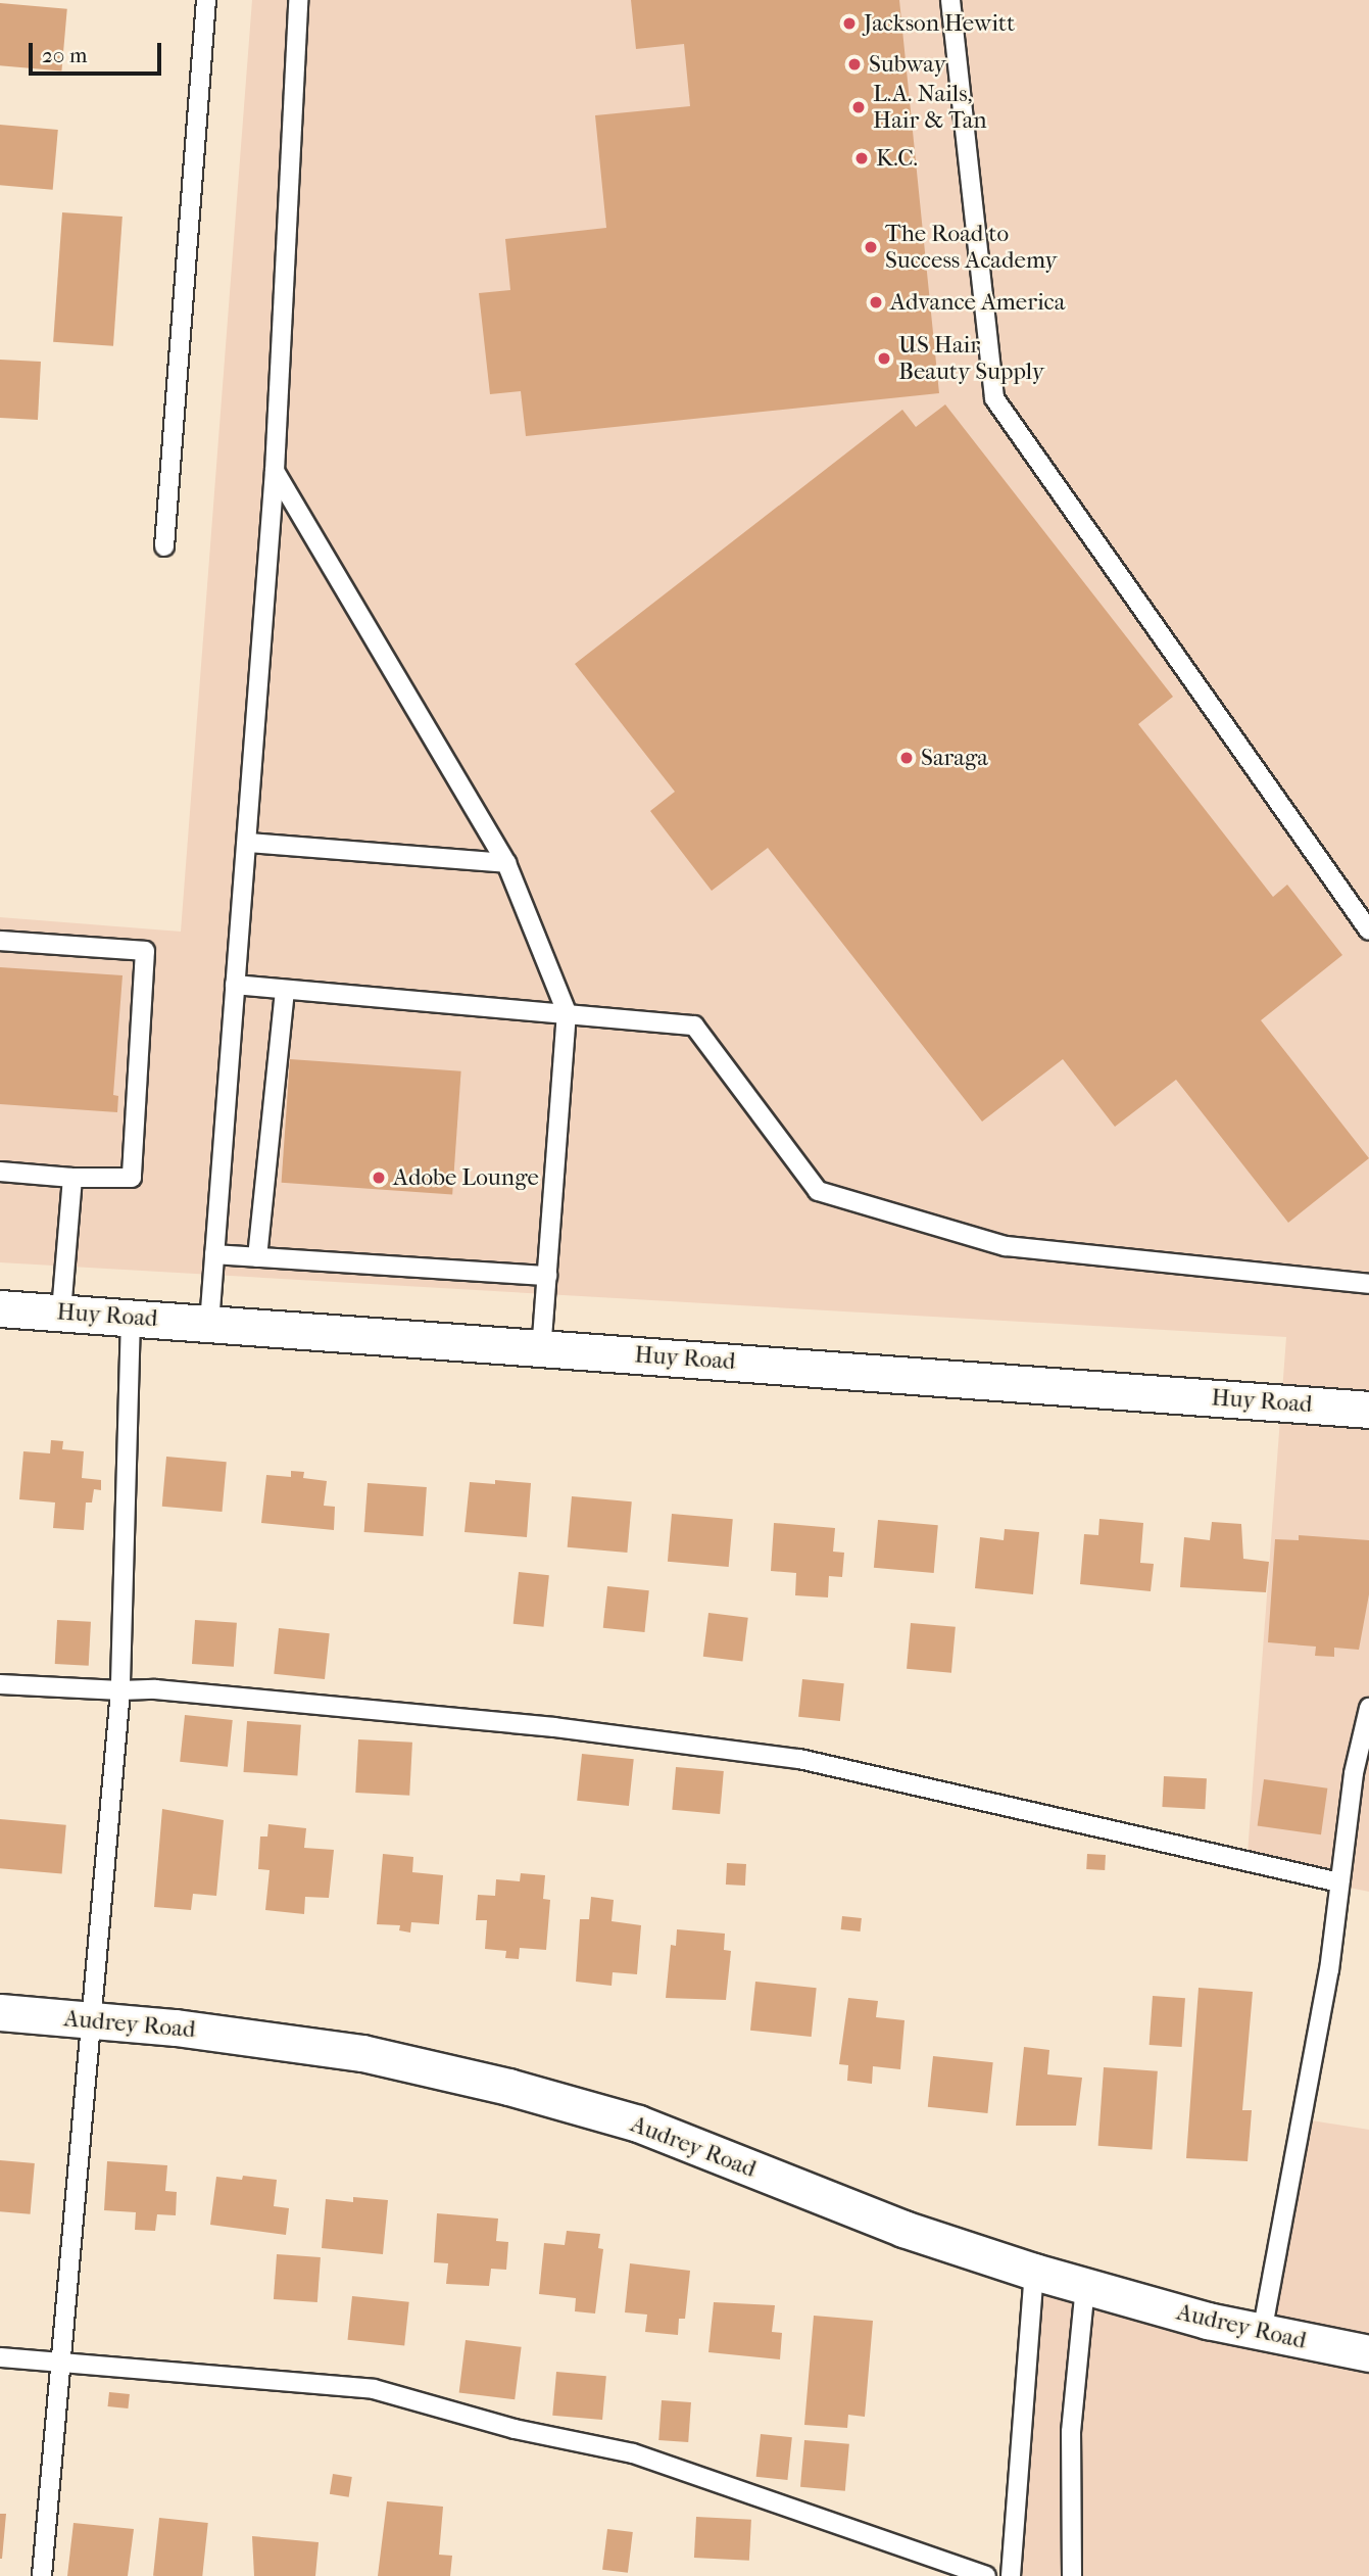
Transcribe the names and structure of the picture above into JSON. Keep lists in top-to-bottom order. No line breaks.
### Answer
{"streets":{"street":["Huy Road","Audrey Road"]},"places":["Jackson Hewitt","Subway","L.A. Nails, Hair & Tan","K.C.","The Road to Success Academy","Advance America","US Hair Beauty Supply","Saraga","Adobe Lounge"],"scale_bar":"20 m"}
